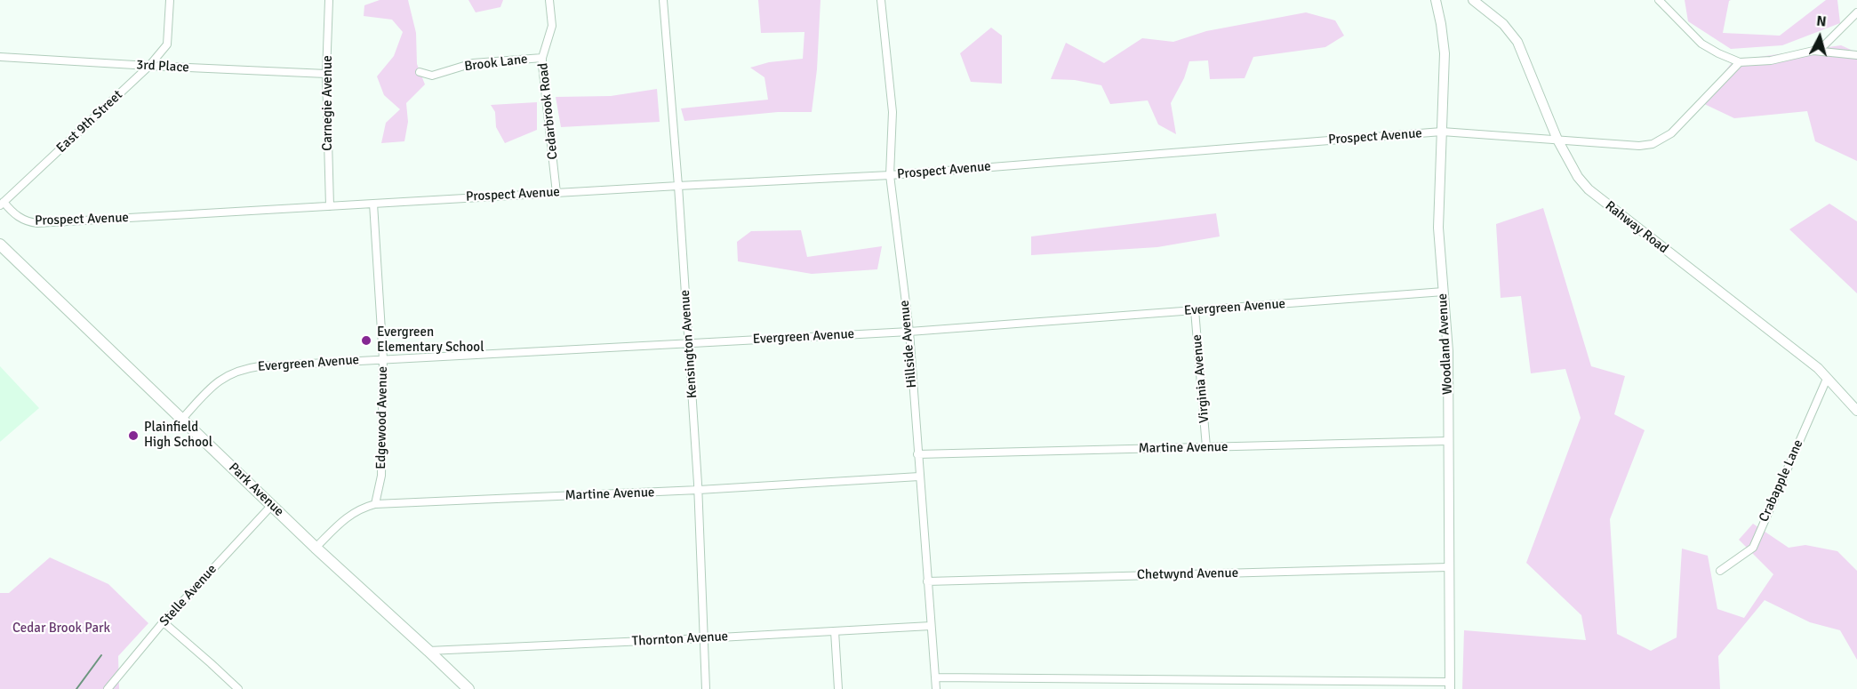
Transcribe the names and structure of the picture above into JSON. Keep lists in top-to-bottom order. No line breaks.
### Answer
{"streets":{"main road":["Park Avenue"],"street":["Brook Lane","3rd Place","Carnegie Avenue","Cedarbrook Road","East 9th Street","Prospect Avenue","Rahway Road","Evergreen Avenue","Kensington Avenue","Hillside Avenue","Woodland Avenue","Virginia Avenue","Edgewood Avenue","Martine Avenue","Crabapple Lane","Chetwynd Avenue","Stelle Avenue","Thornton Avenue"]},"crossings":[["Brook Lane","Cedarbrook Road"],["3rd Place","Carnegie Avenue"],["3rd Place","East 9th Street"],["Carnegie Avenue","Prospect Avenue"],["Cedarbrook Road","Prospect Avenue"],["East 9th Street","Prospect Avenue"],["Prospect Avenue","Rahway Road"],["Prospect Avenue","Kensington Avenue"],["Prospect Avenue","Hillside Avenue"],["Prospect Avenue","Woodland Avenue"],["Prospect Avenue","Edgewood Avenue"],["Rahway Road","Crabapple Lane"],["Evergreen Avenue","Kensington Avenue"],["Evergreen Avenue","Hillside Avenue"],["Evergreen Avenue","Woodland Avenue"],["Evergreen Avenue","Virginia Avenue"],["Evergreen Avenue","Edgewood Avenue"],["Evergreen Avenue","Park Avenue"],["Kensington Avenue","Martine Avenue"],["Kensington Avenue","Thornton Avenue"],["Hillside Avenue","Martine Avenue"],["Hillside Avenue","Chetwynd Avenue"],["Hillside Avenue","Thornton Avenue"],["Woodland Avenue","Martine Avenue"],["Woodland Avenue","Chetwynd Avenue"],["Virginia Avenue","Martine Avenue"],["Edgewood Avenue","Martine Avenue"],["Martine Avenue","Park Avenue"],["Park Avenue","Stelle Avenue"],["Park Avenue","Thornton Avenue"]],"parks":["Cedar Brook Park"],"places":["Evergreen Elementary School","Plainfield High School"],"north":"top"}
